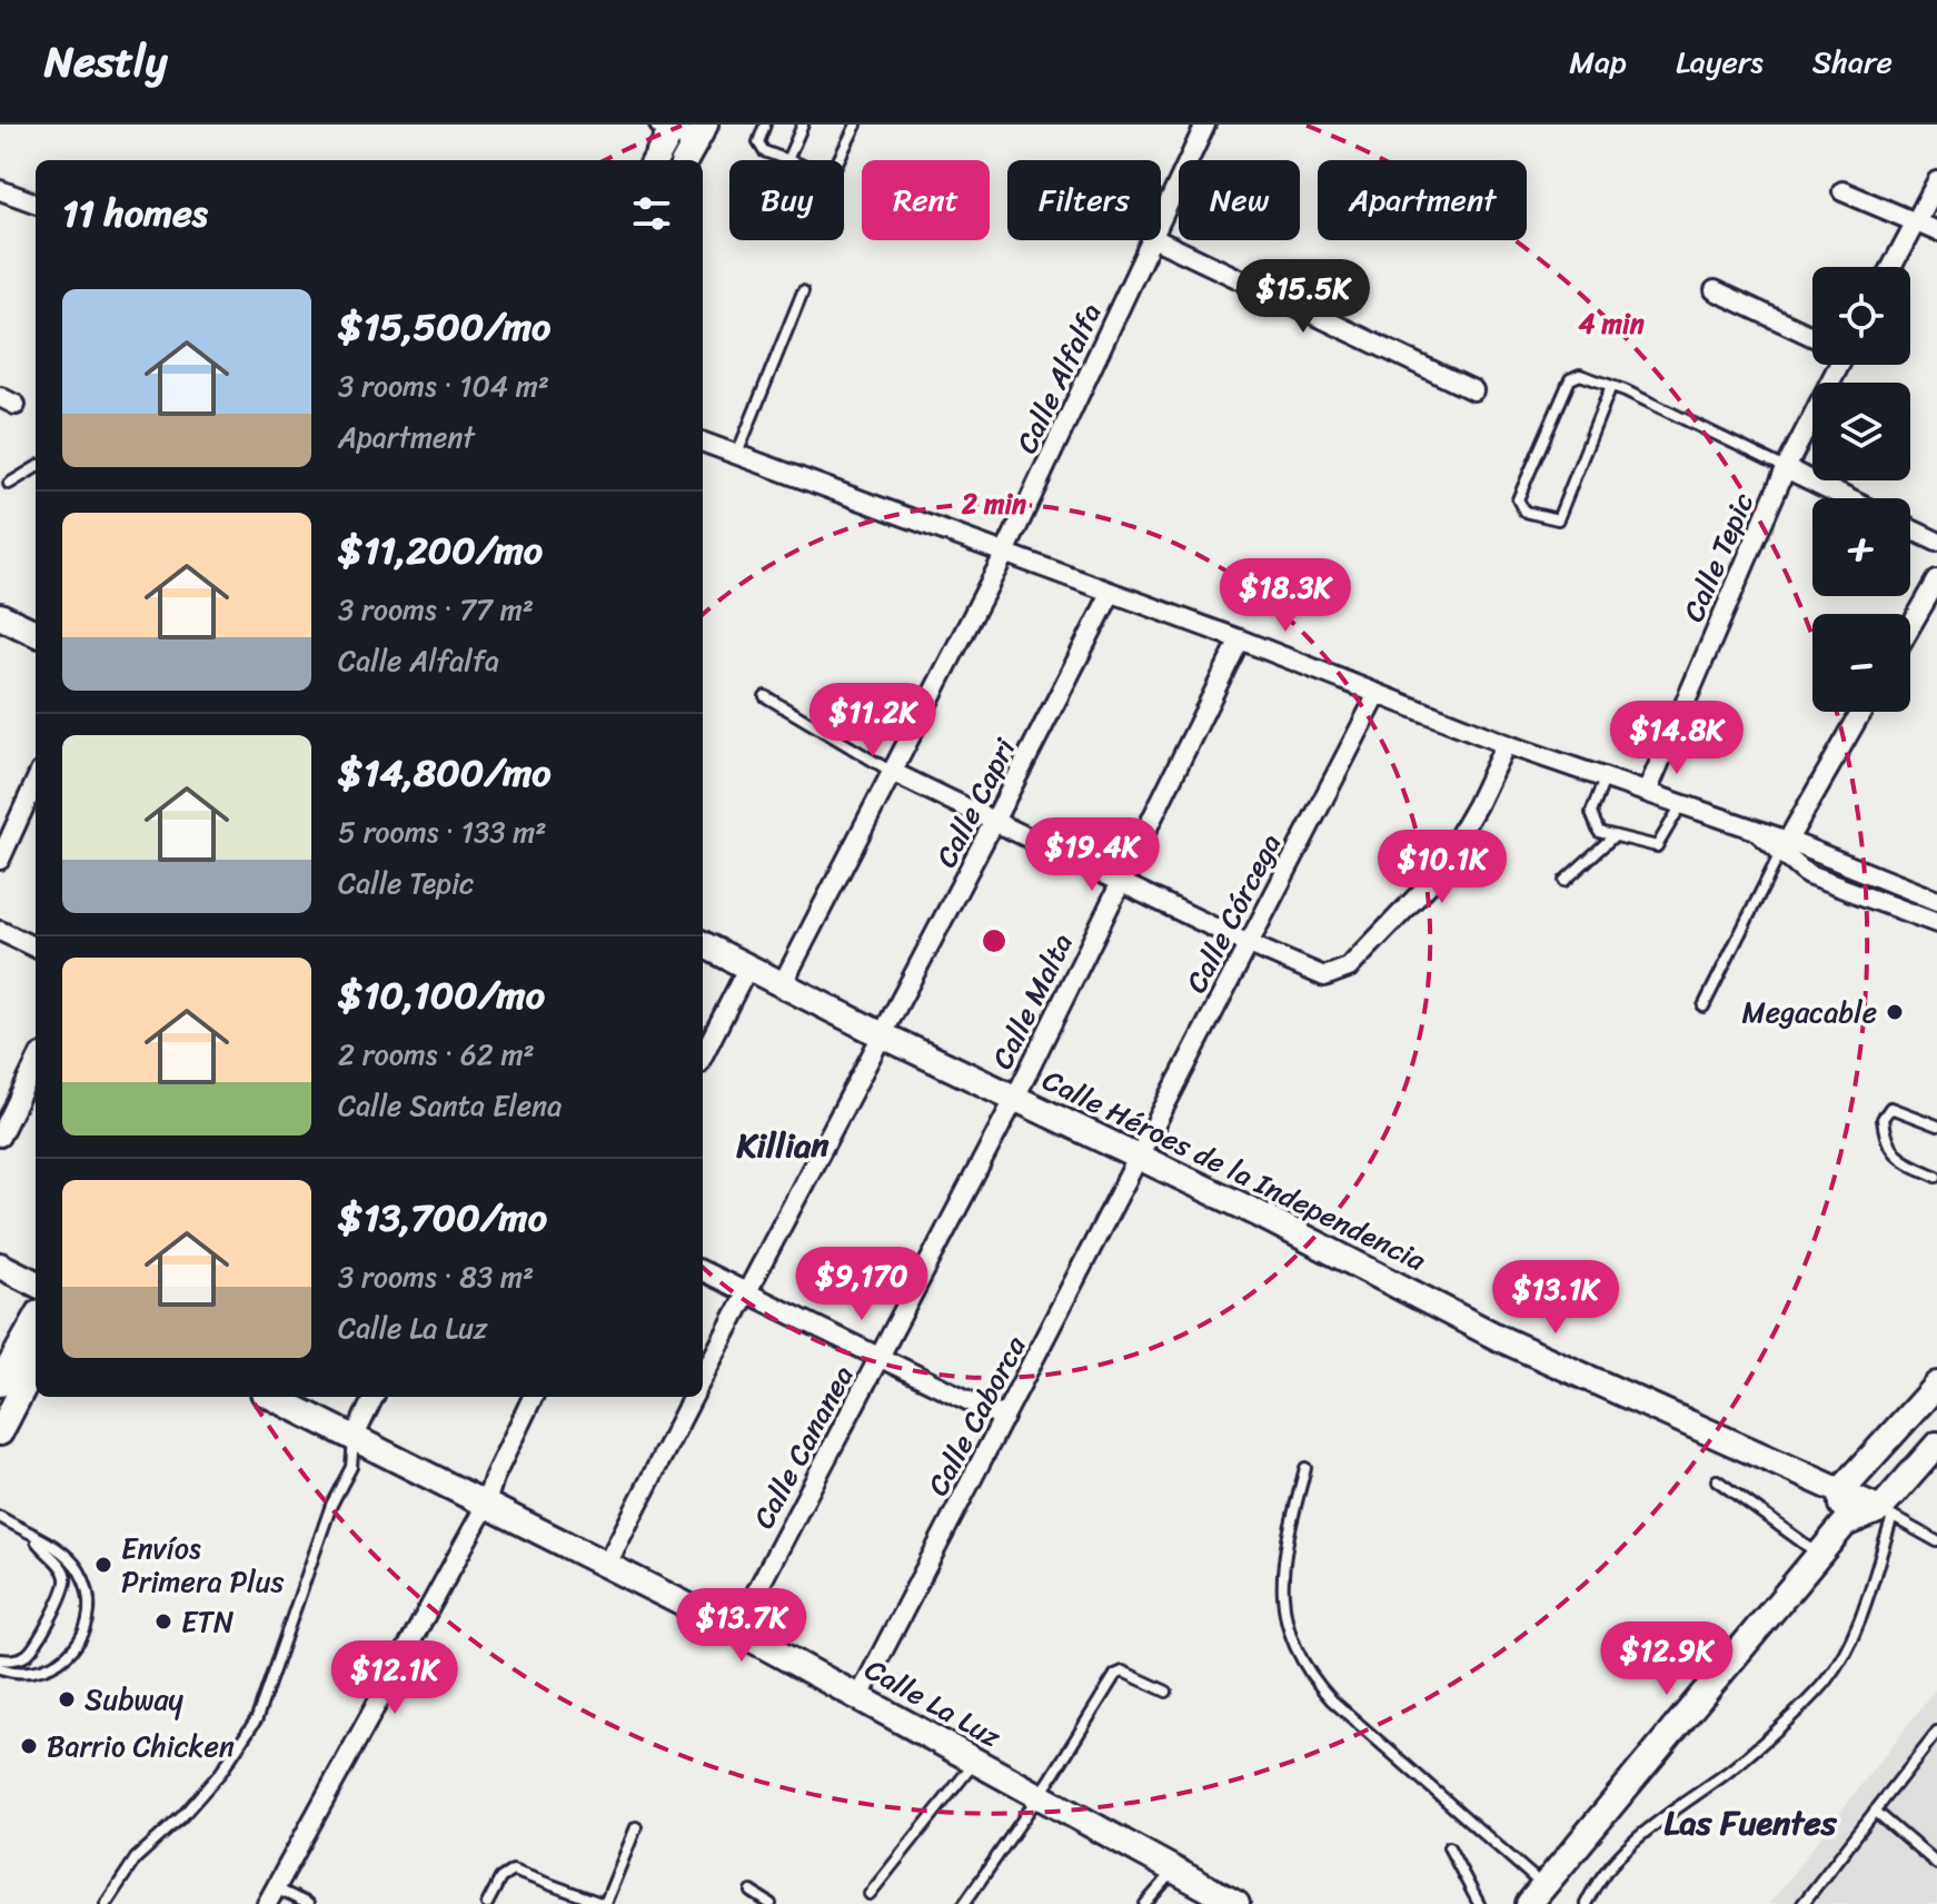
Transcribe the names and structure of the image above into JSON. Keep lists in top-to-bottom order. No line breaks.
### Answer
{"streets":{"street":["Calle Alfalfa","Calle Tepic","Calle Capri","Calle Córcega","Calle Malta","Calle Héroes de la Independencia","Calle Caborca","Calle Cananea","Calle La Luz"]},"crossings":[["Calle Alfalfa","Calle Héroes de la Independencia"],["Calle Capri","Calle Héroes de la Independencia"],["Calle Córcega","Calle Héroes de la Independencia"],["Calle Córcega","Calle Caborca"],["Calle Malta","Calle Héroes de la Independencia"],["Calle Malta","Calle Cananea"],["Calle Héroes de la Independencia","Calle Caborca"],["Calle Héroes de la Independencia","Calle Cananea"],["Calle Caborca","Calle La Luz"],["Calle Cananea","Calle La Luz"]],"districts":["Killian","Las Fuentes"],"places":["Megacable","Envíos Primera Plus","ETN","Subway","Barrio Chicken"],"page":{"header":"Nestly","nav":["Map","Layers","Share"],"chip":["Buy","Rent","Filters","New","Apartment"],"heading":"11 homes","price":["$15.5K","$18.3K","$11.2K","$14.8K","$19.4K","$10.1K","$9,170","$13.1K","$13.7K","$12.9K","$12.1K"],"map_buttons":["+","−"],"list":[{"name":"$15,500/mo","note":"3 rooms · 104 m² · Apartment"},{"name":"$11,200/mo","note":"3 rooms · 77 m² · Calle Alfalfa"},{"name":"$14,800/mo","note":"5 rooms · 133 m² · Calle Tepic"},{"name":"$10,100/mo","note":"2 rooms · 62 m² · Calle Santa Elena"},{"name":"$13,700/mo","note":"3 rooms · 83 m² · Calle La Luz"}]},"rings":["4 min","2 min"]}
